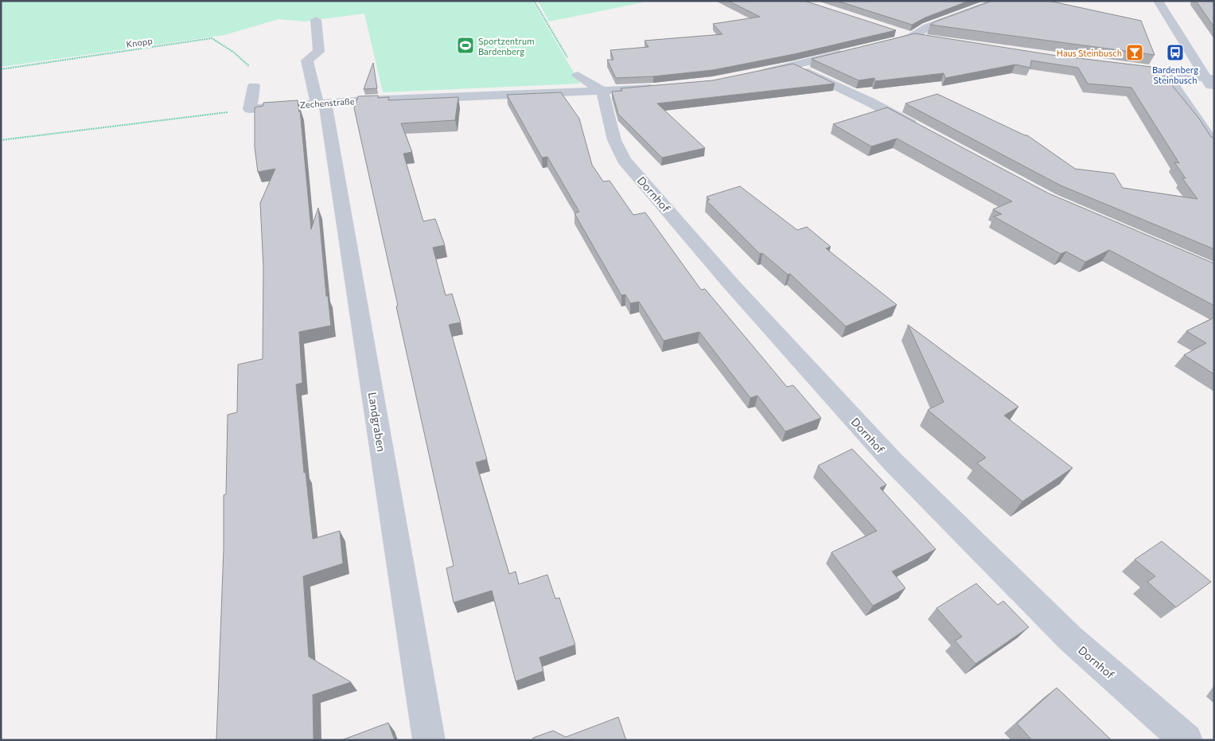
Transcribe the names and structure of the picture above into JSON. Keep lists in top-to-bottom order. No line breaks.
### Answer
{"streets":{"street":["Zechenstraße","Dornhof","Landgraben"],"path":["Knopp"]},"crossings":[["Zechenstraße","Dornhof"],["Zechenstraße","Landgraben"]],"places":{"sports":["Sportzentrum Bardenberg"],"bar":["Haus Steinbusch"],"bus stop":["Bardenberg Steinbusch"]}}
